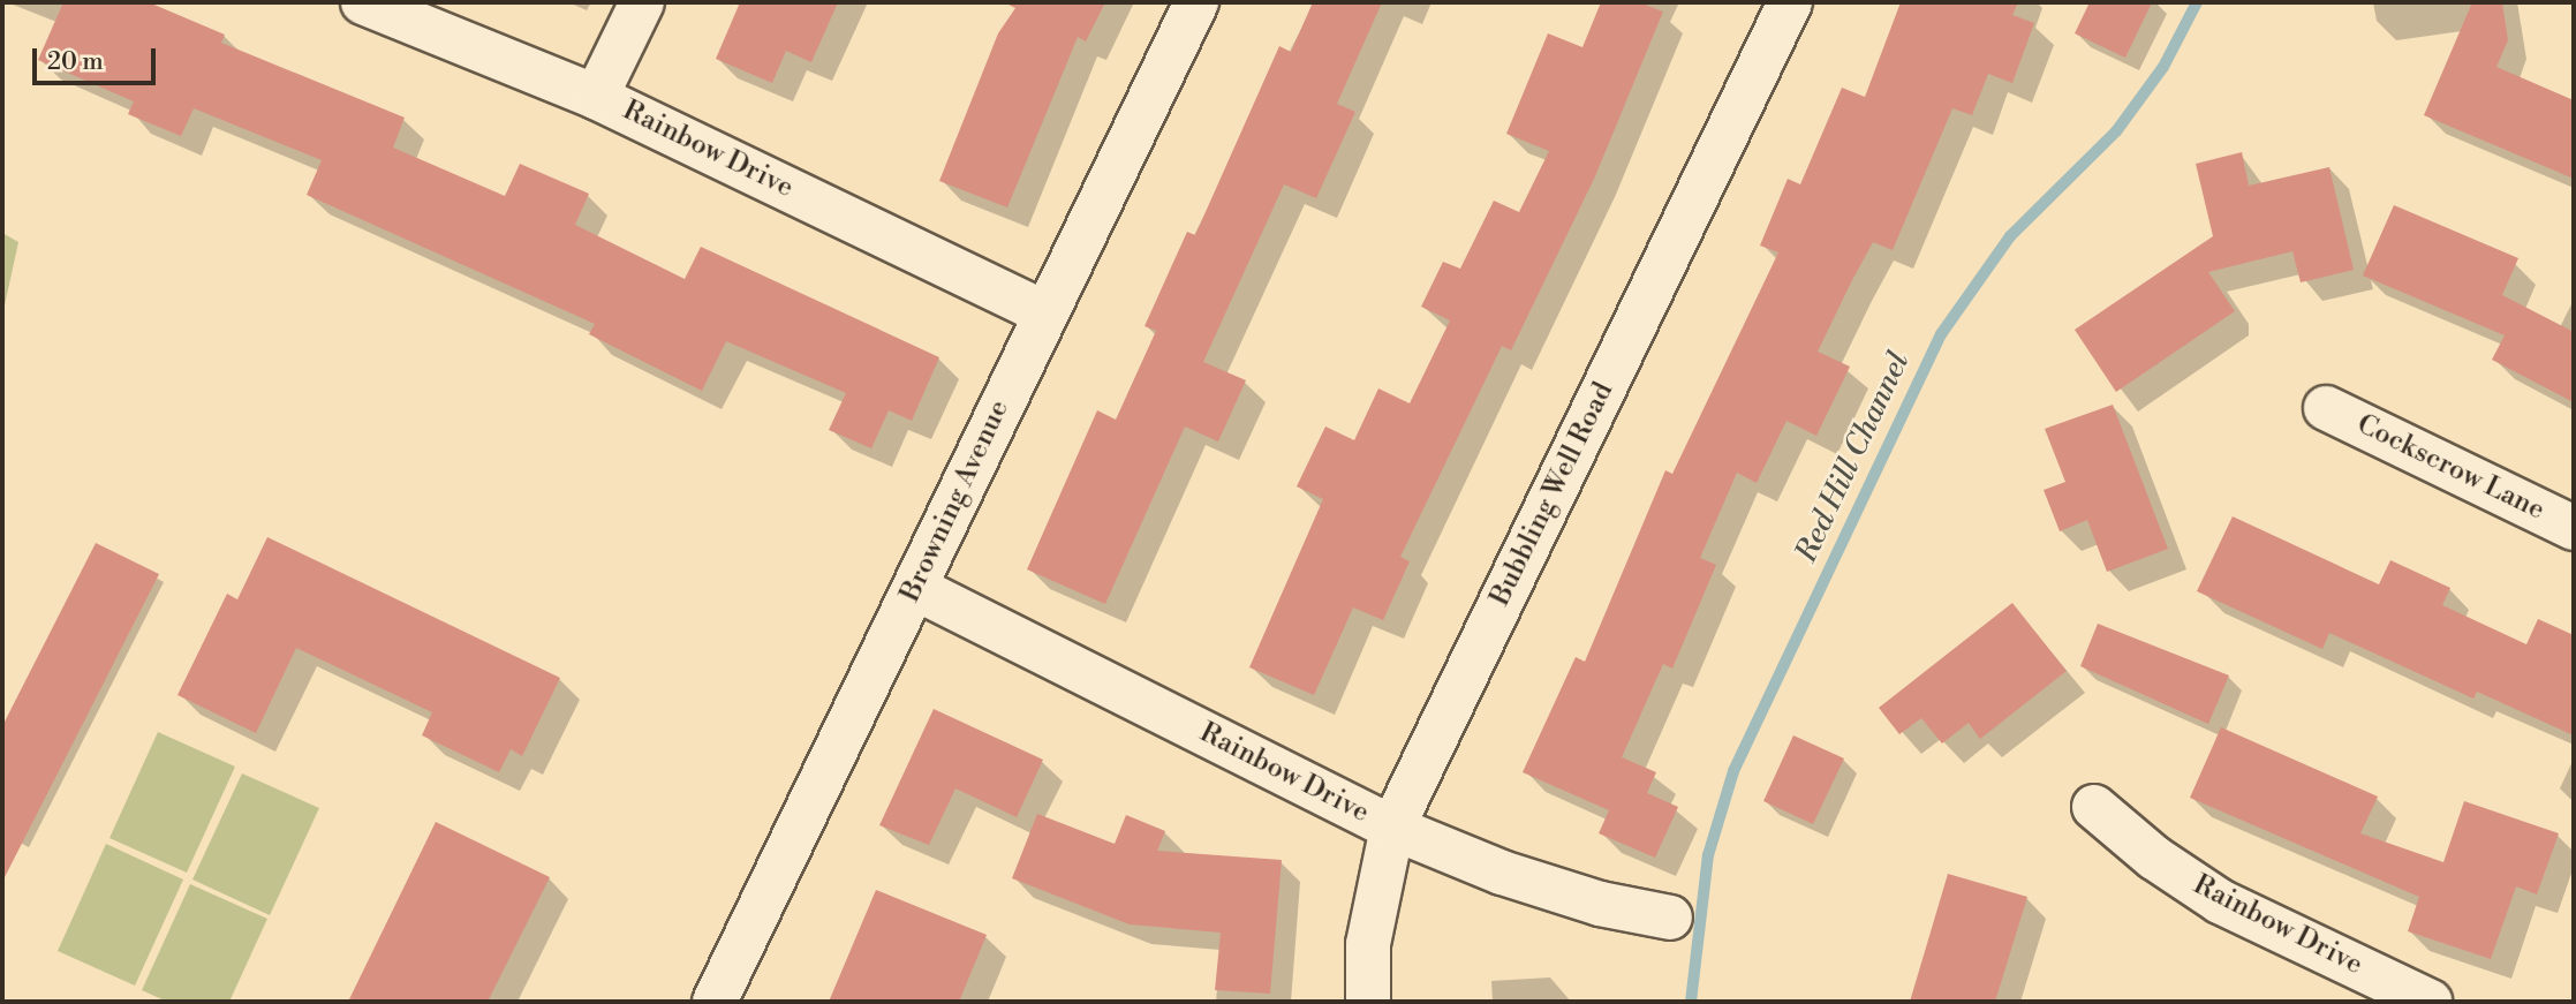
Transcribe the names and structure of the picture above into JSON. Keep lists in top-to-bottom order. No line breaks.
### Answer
{"streets":{"street":["Rainbow Drive","Cockscrow Lane","Bubbling Well Road","Browning Avenue"]},"crossings":[["Rainbow Drive","Bubbling Well Road"],["Rainbow Drive","Browning Avenue"]],"water":["Red Hill Channel"],"scale_bar":"20 m"}
